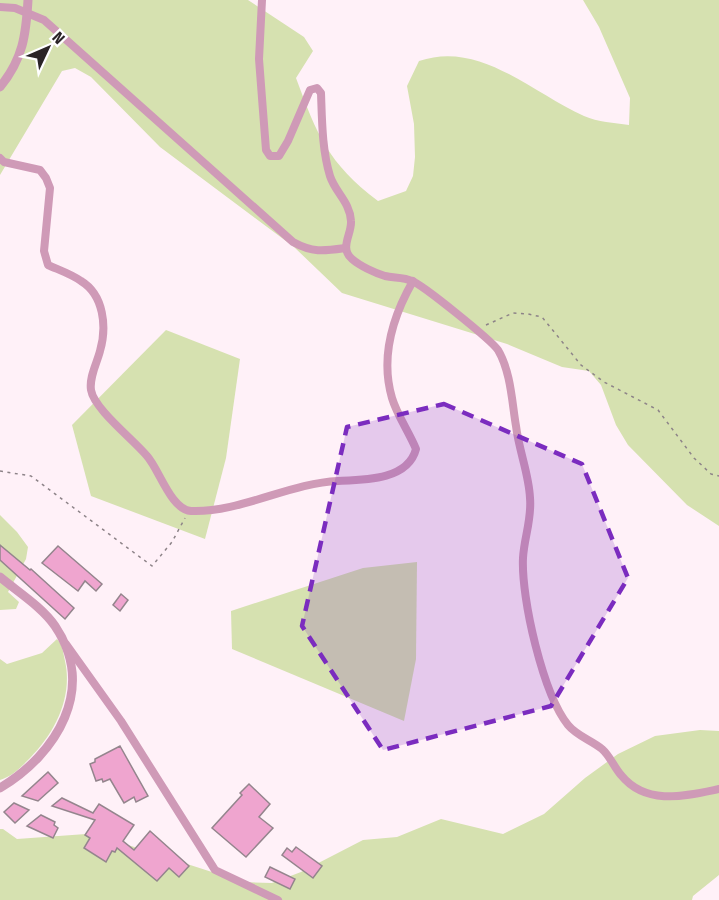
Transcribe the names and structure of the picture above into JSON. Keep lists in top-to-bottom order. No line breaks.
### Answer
{"north":"top right"}
